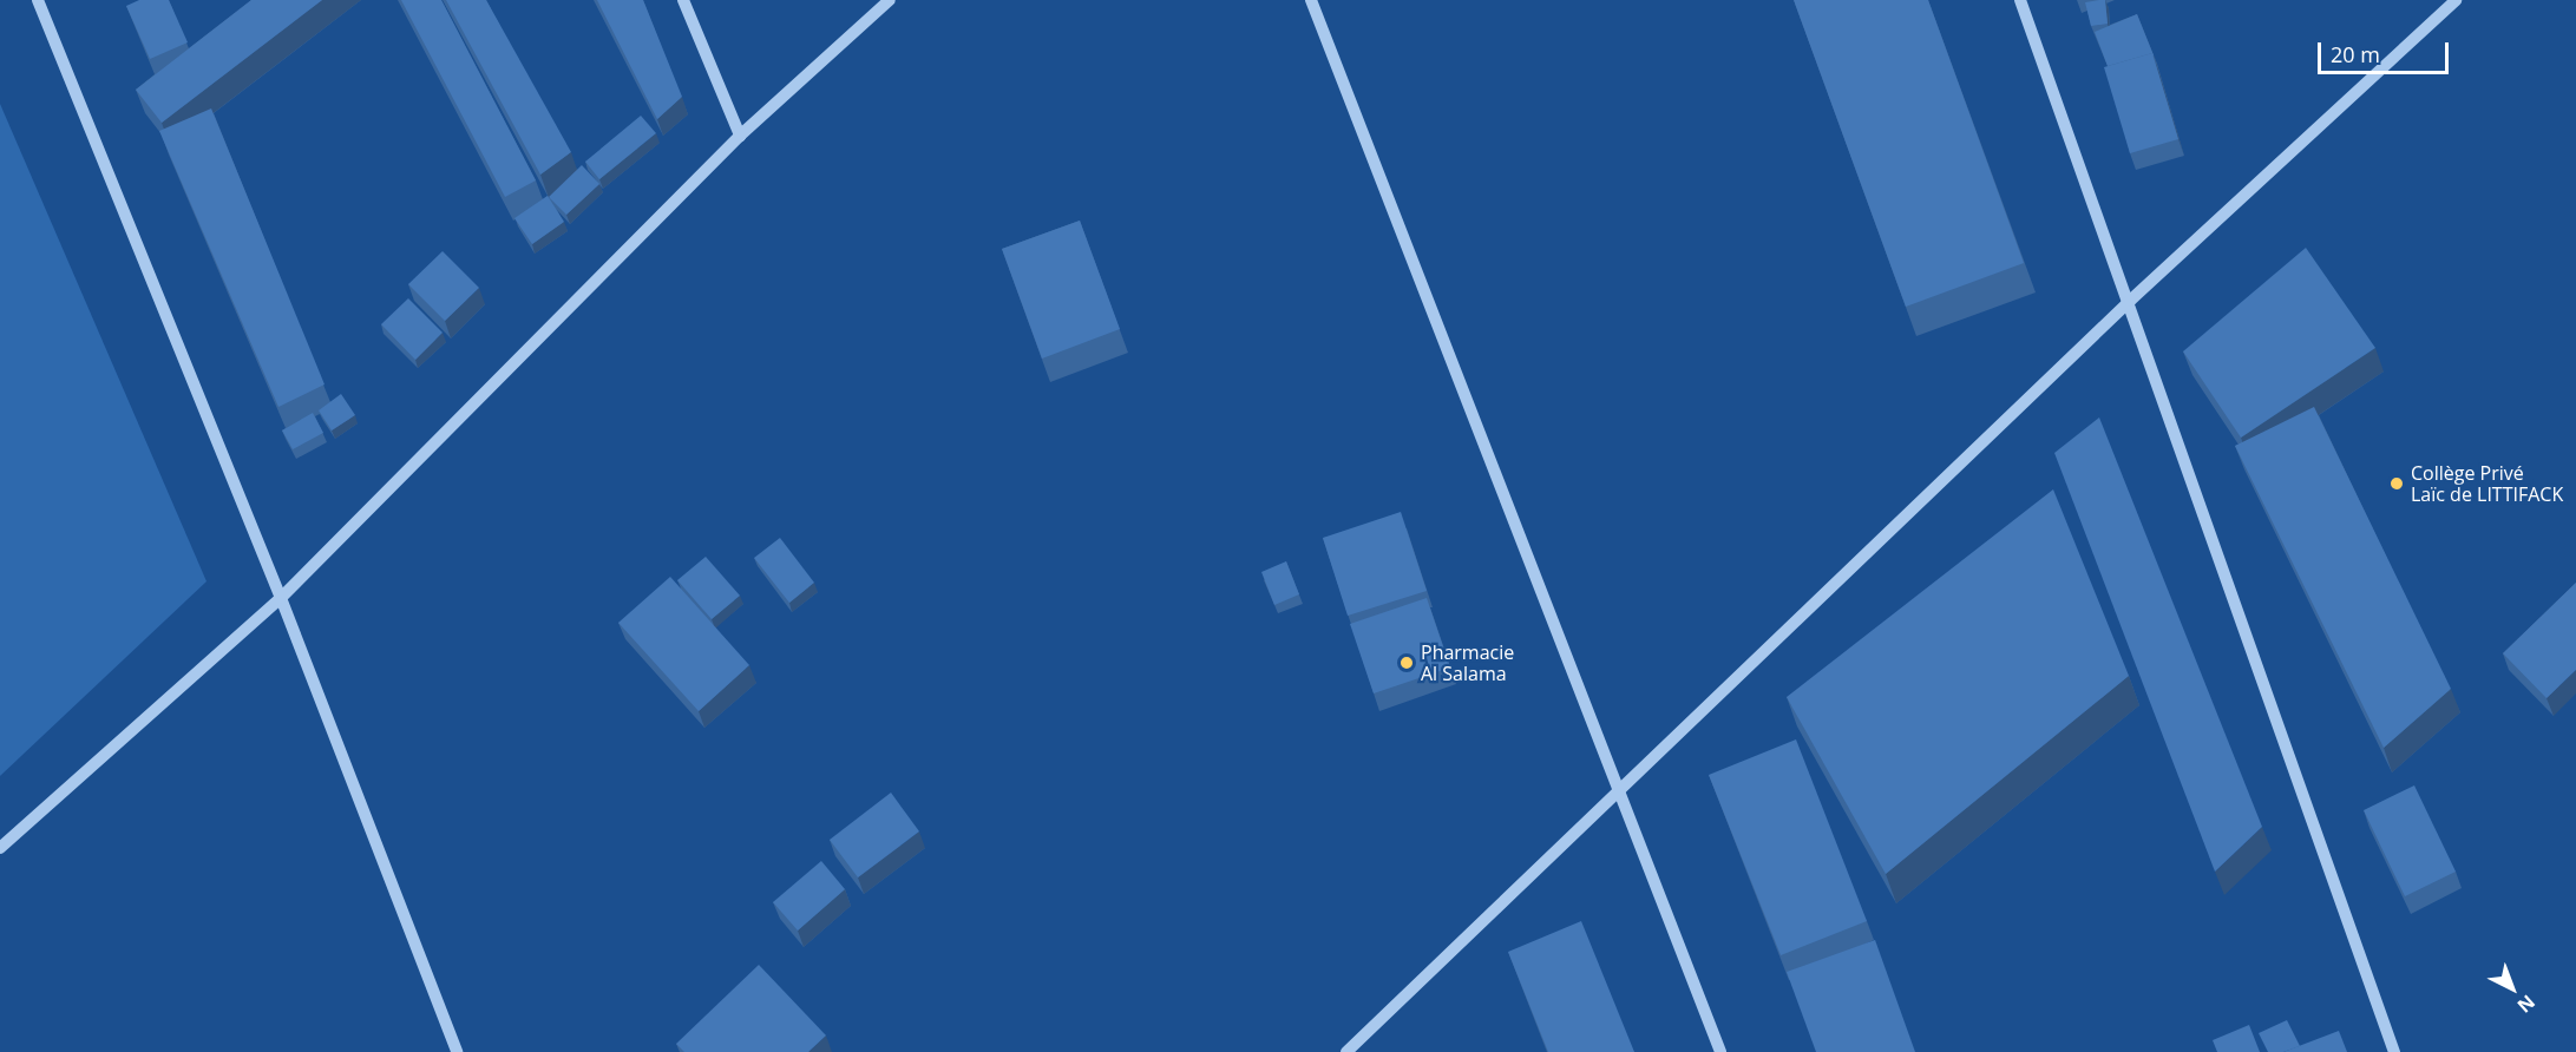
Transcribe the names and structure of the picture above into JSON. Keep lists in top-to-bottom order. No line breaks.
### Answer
{"places":["Collège Privé Laïc de LITTIFACK","Pharmacie Al Salama"],"scale_bar":"20 m","north":"bottom right"}
